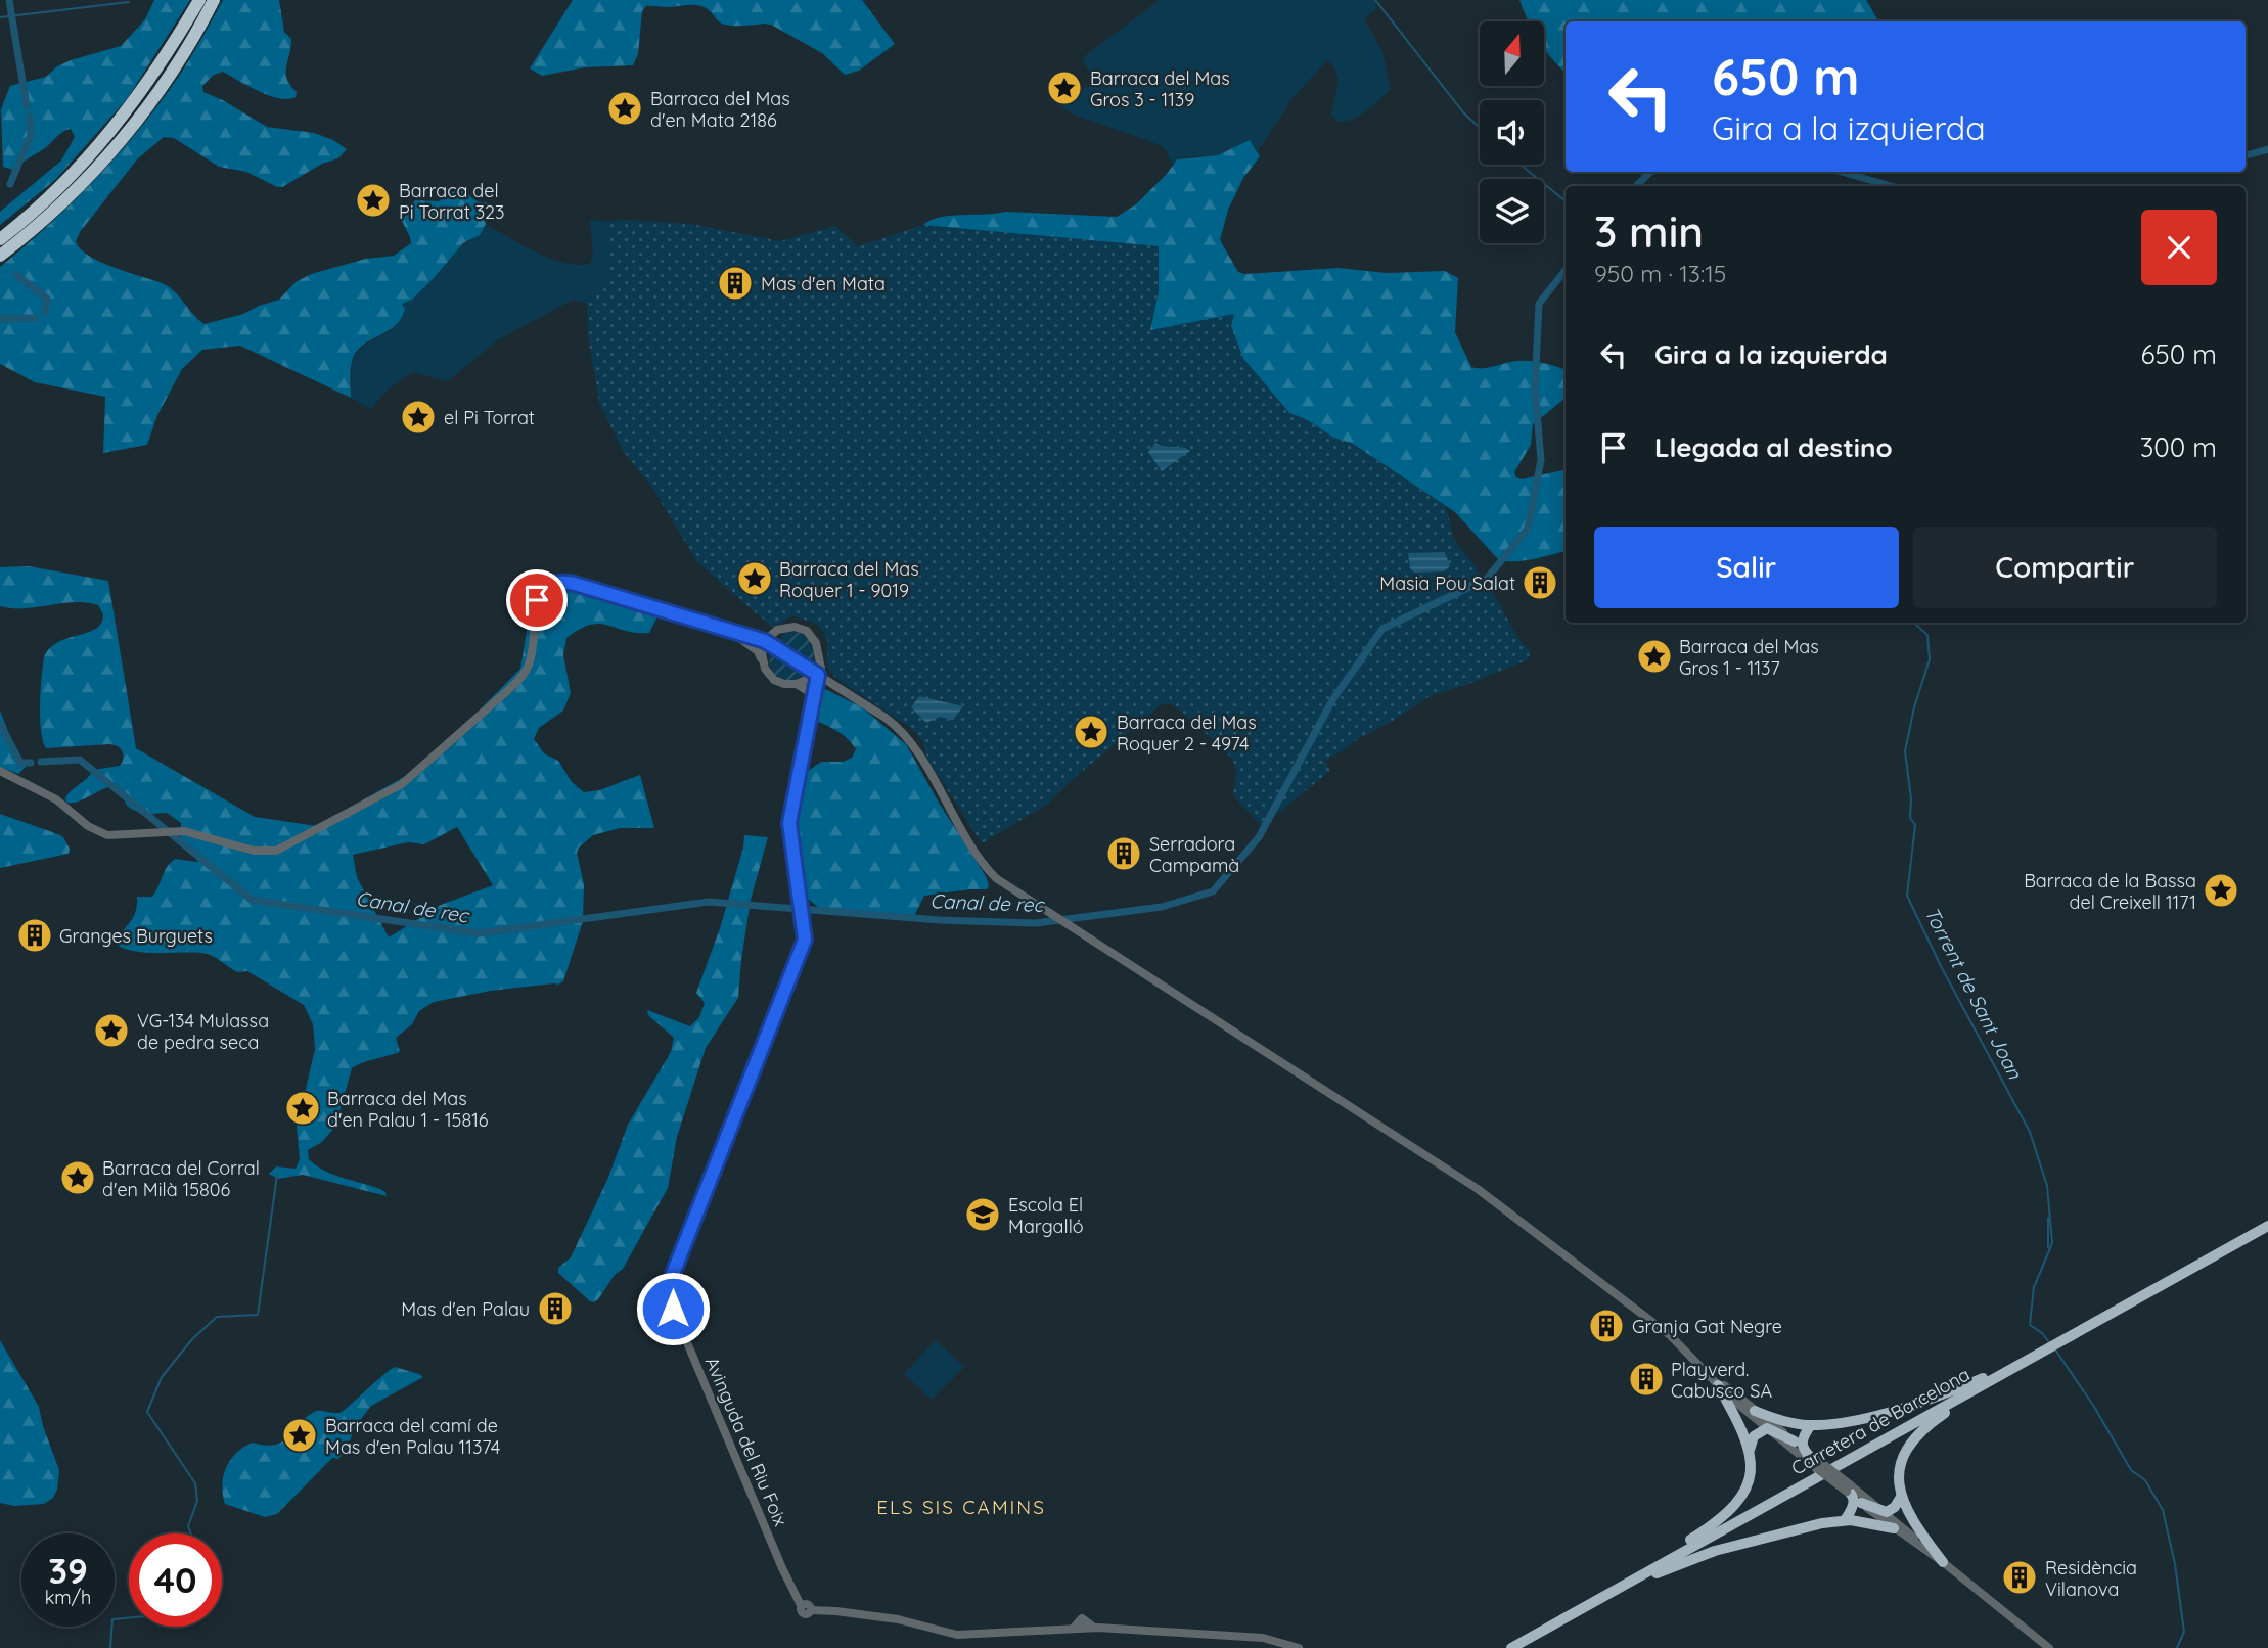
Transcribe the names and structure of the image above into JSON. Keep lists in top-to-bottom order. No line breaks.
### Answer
{"streets":{"highway":["Carretera de Barcelona"],"street":["Avinguda del Riu Foix"]},"districts":["ELS SIS CAMINS"],"water":["Canal de rec","Torrent de Sant Joan"],"places":{"place":["Barraca del Mas Gros 3 - 1139","Barraca del Mas d'en Mata 2186","Barraca del Pi Torrat 323","el Pi Torrat","Barraca del Mas Roquer 1 - 9019","Barraca del Mas Gros 1 - 1137","Barraca del Mas Roquer 2 - 4974","Barraca de la Bassa del Creixell 1171","VG-134 Mulassa de pedra seca","Barraca del Mas d'en Palau 1 - 15816","Barraca del Corral d'en Milà 15806","Barraca del camí de Mas d'en Palau 11374"],"building":["Mas d'en Mata","Masia Pou Salat","Serradora Campamà","Granges Burguets","Mas d'en Palau","Granja Gat Negre","Playverd. Cabusco SA","Residència Vilanova"],"school or university":["Escola El Margalló"]},"north":"top","page":{"turn":["650 m","Gira a la izquierda"],"heading":["3 min","950 m · 13:15"],"list":[{"name":"Gira a la izquierda","value":"650 m"},{"name":"Llegada al destino","value":"300 m"}],"buttons":["Salir","Compartir"],"speed":"39 km/h","limit":"40"}}
